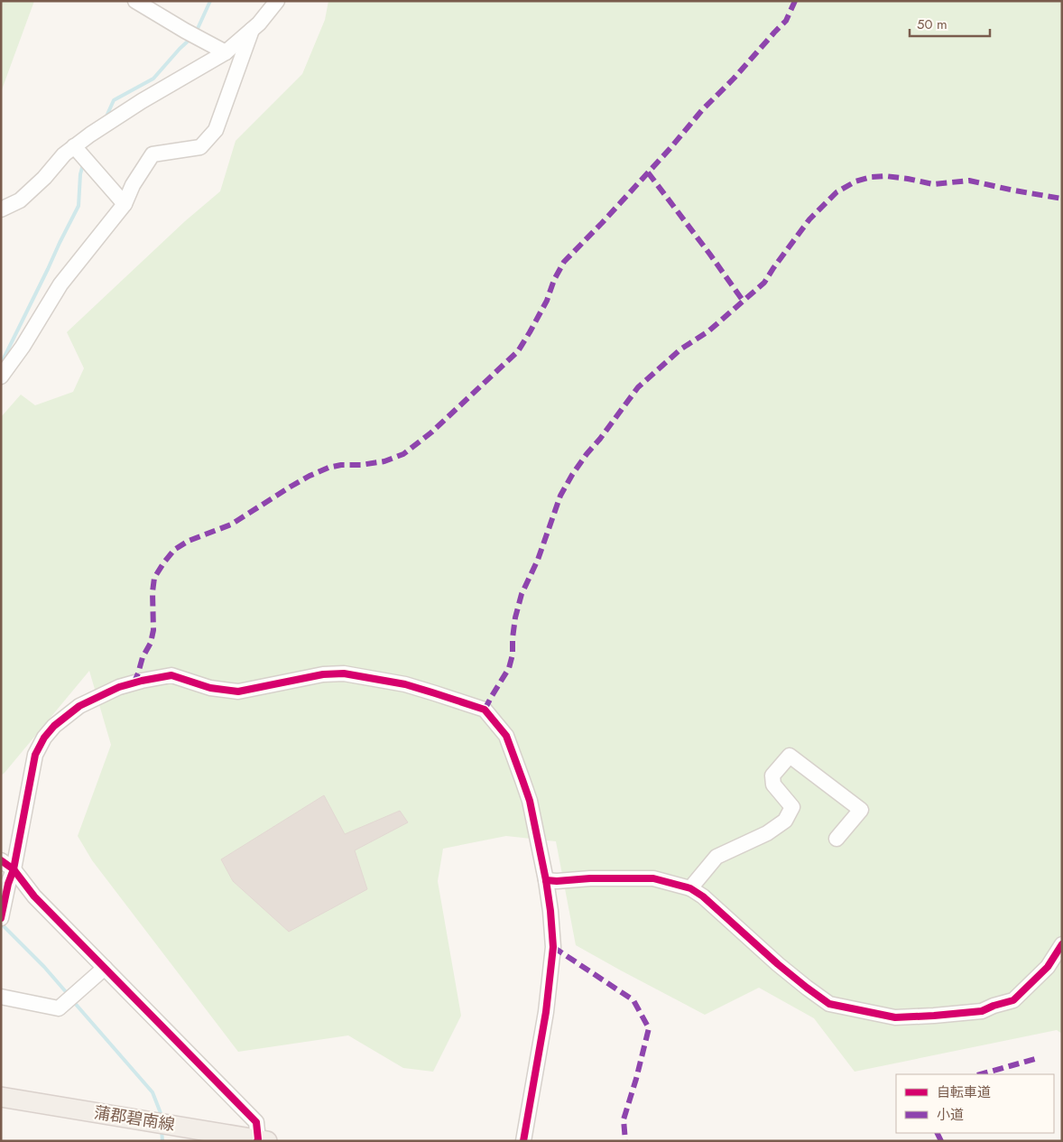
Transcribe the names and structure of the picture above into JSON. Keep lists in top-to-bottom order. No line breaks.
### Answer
{"streets":{"main road":["蒲郡碧南線"]},"legend":["自転車道","小道"],"scale_bar":"50 m"}
